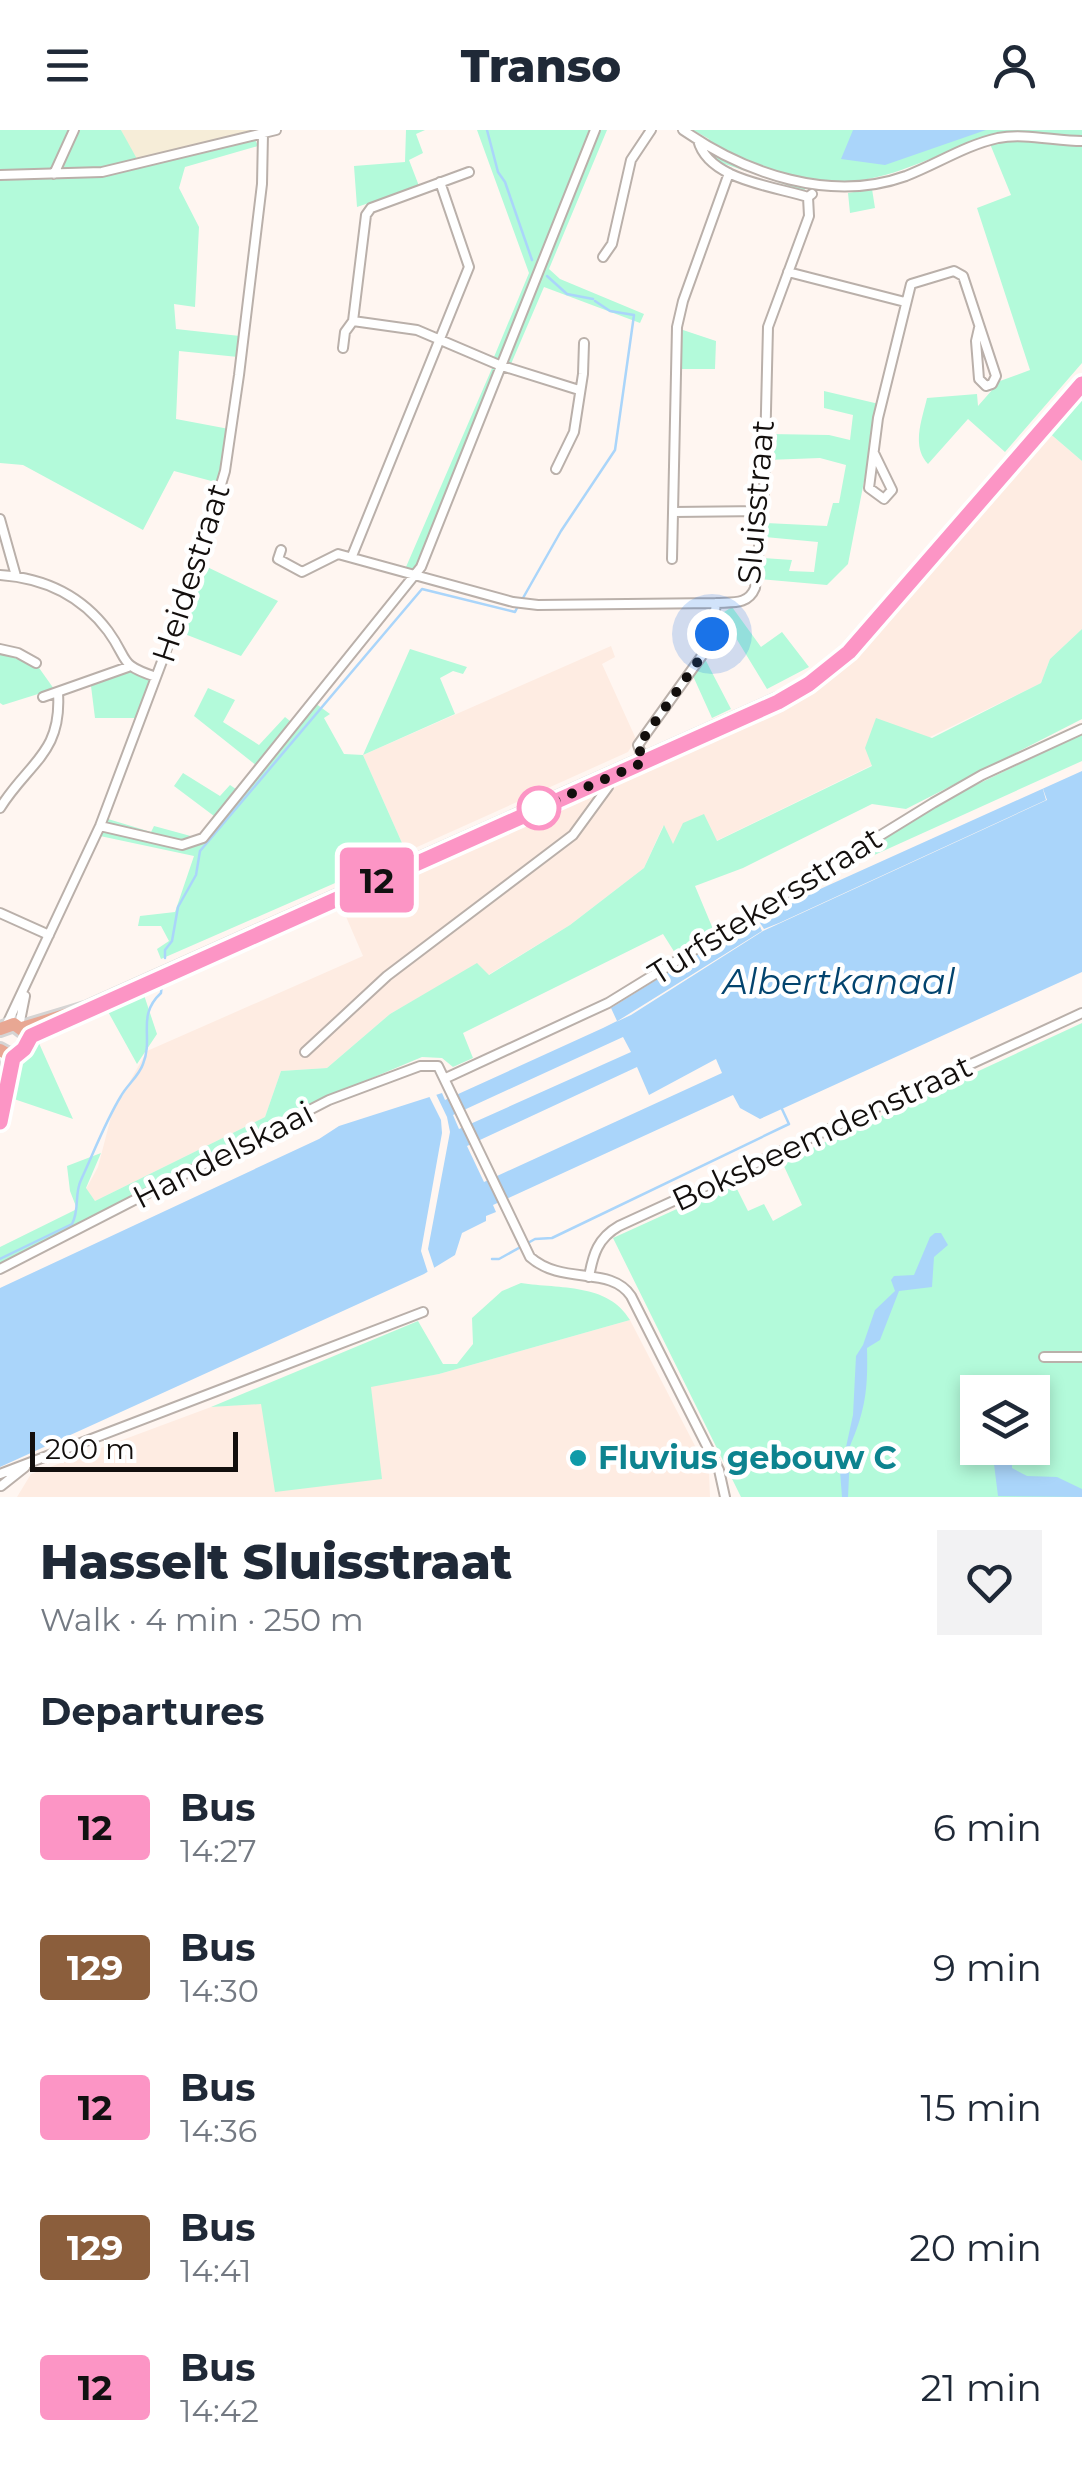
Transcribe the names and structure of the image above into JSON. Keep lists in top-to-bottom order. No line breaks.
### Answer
{"streets":{"street":["Sluisstraat","Heidestraat","Turfstekersstraat","Boksbeemdenstraat","Handelskaai"]},"crossings":[["Turfstekersstraat","Handelskaai"]],"water":["Albertkanaal"],"places":["Fluvius gebouw C"],"lines":["bus line 12"],"scale_bar":"200 m","page":{"header":"Transo","on_map":"12","scale":"200 m","heading":[["Hasselt Sluisstraat","Walk · 4 min · 250 m"],"Departures"],"list":[{"mark":"12","name":"Bus","note":"14:27","value":"6 min"},{"mark":"129","name":"Bus","note":"14:30","value":"9 min"},{"mark":"12","name":"Bus","note":"14:36","value":"15 min"},{"mark":"129","name":"Bus","note":"14:41","value":"20 min"},{"mark":"12","name":"Bus","note":"14:42","value":"21 min"}]}}
